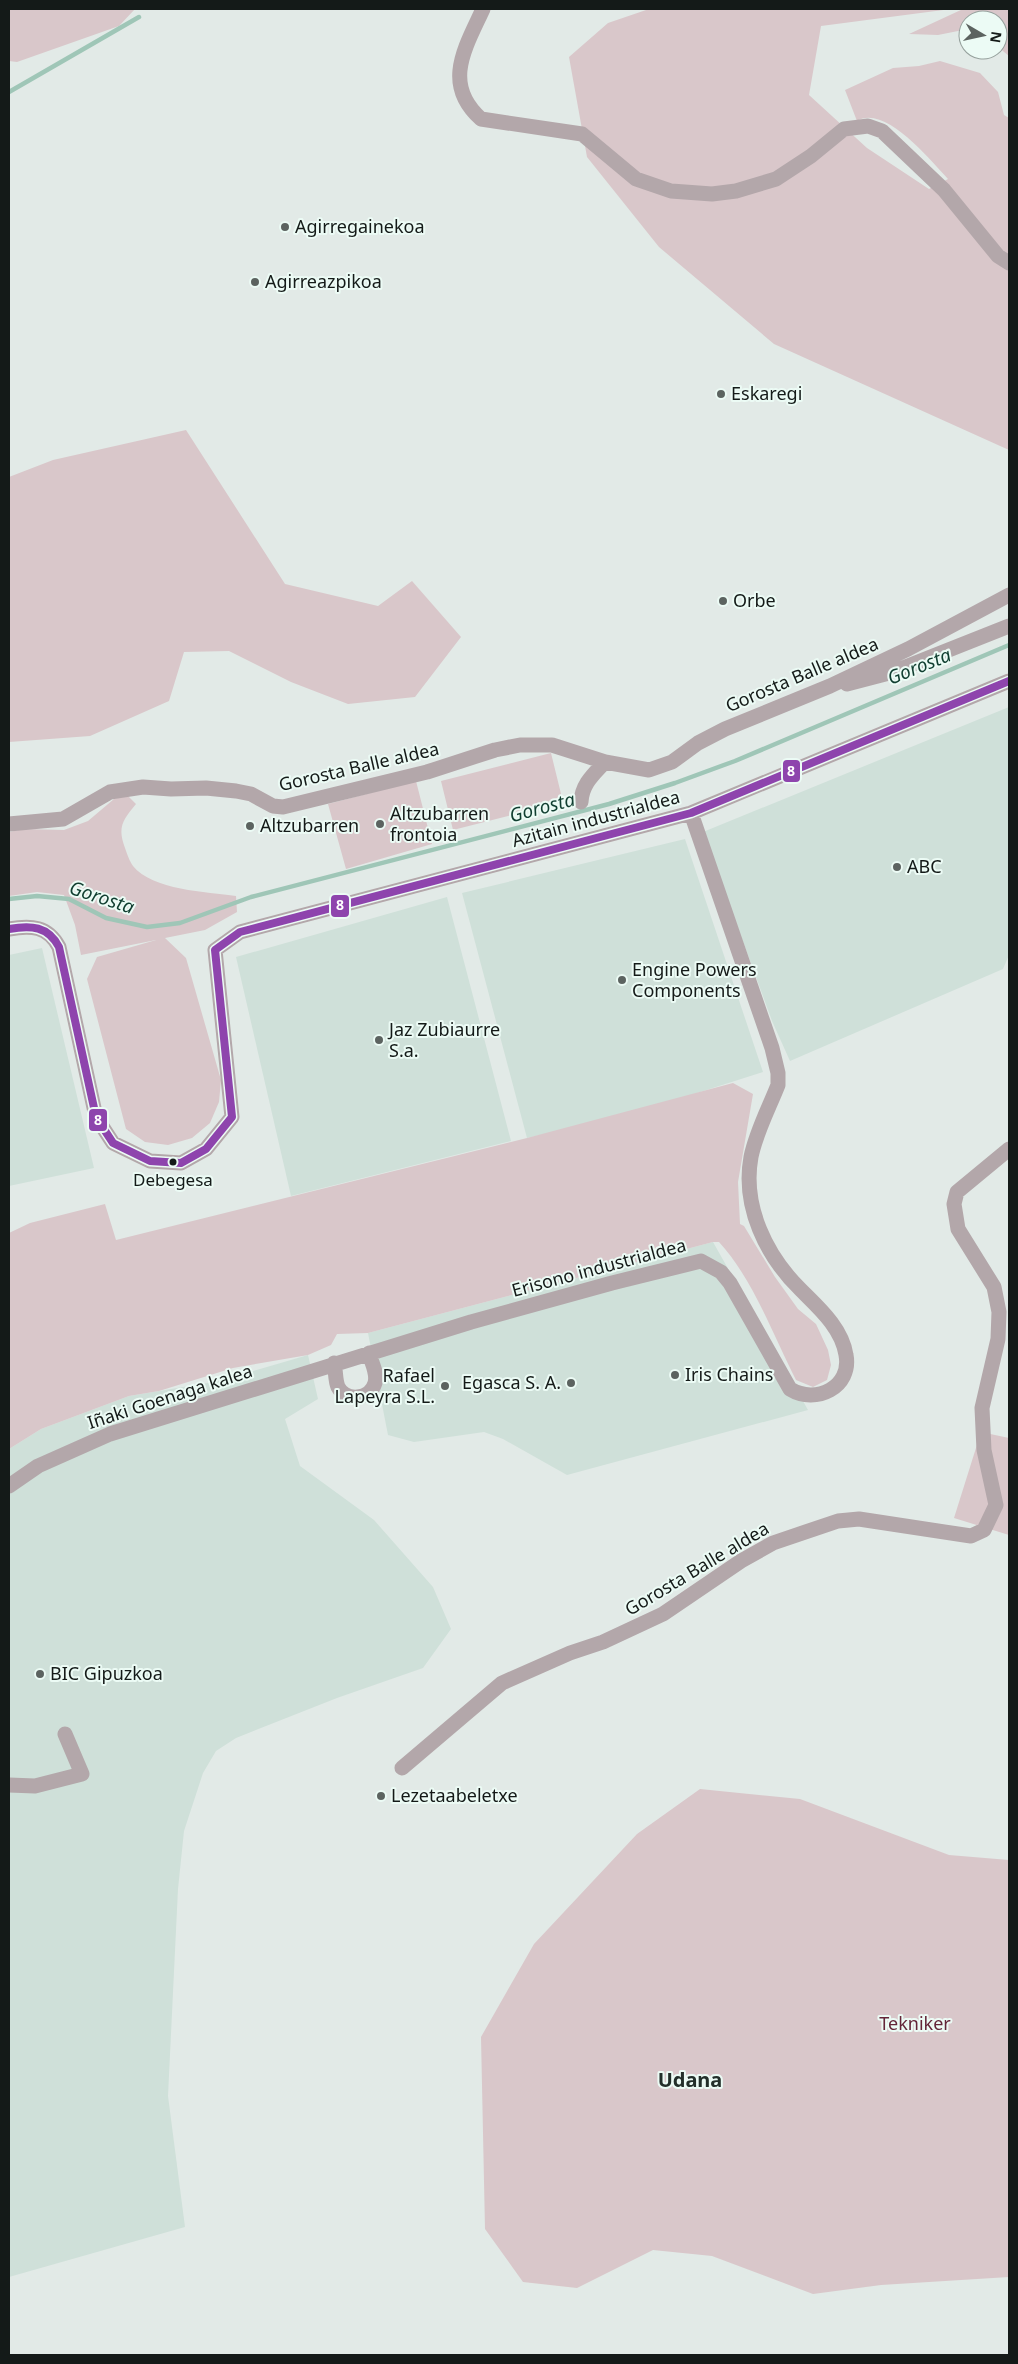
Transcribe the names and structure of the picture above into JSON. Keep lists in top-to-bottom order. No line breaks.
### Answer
{"streets":{"street":["Gorosta Balle aldea","Azitain industrialdea","Erisono industrialdea","Iñaki Goenaga kalea"]},"crossings":[["Azitain industrialdea","Erisono industrialdea"],["Erisono industrialdea","Iñaki Goenaga kalea"]],"districts":["Udana"],"water":["Gorosta"],"parks":["Tekniker"],"places":["Agirregainekoa","Agirreazpikoa","Eskaregi","Orbe","Altzubarren frontoia","Altzubarren","ABC","Engine Powers Components","Jaz Zubiaurre S.a.","Debegesa","Iris Chains","Egasca S. A.","Rafael Lapeyra S.L.","BIC Gipuzkoa","Lezetaabeletxe"],"lines":["transit line 8"],"north":"right"}
